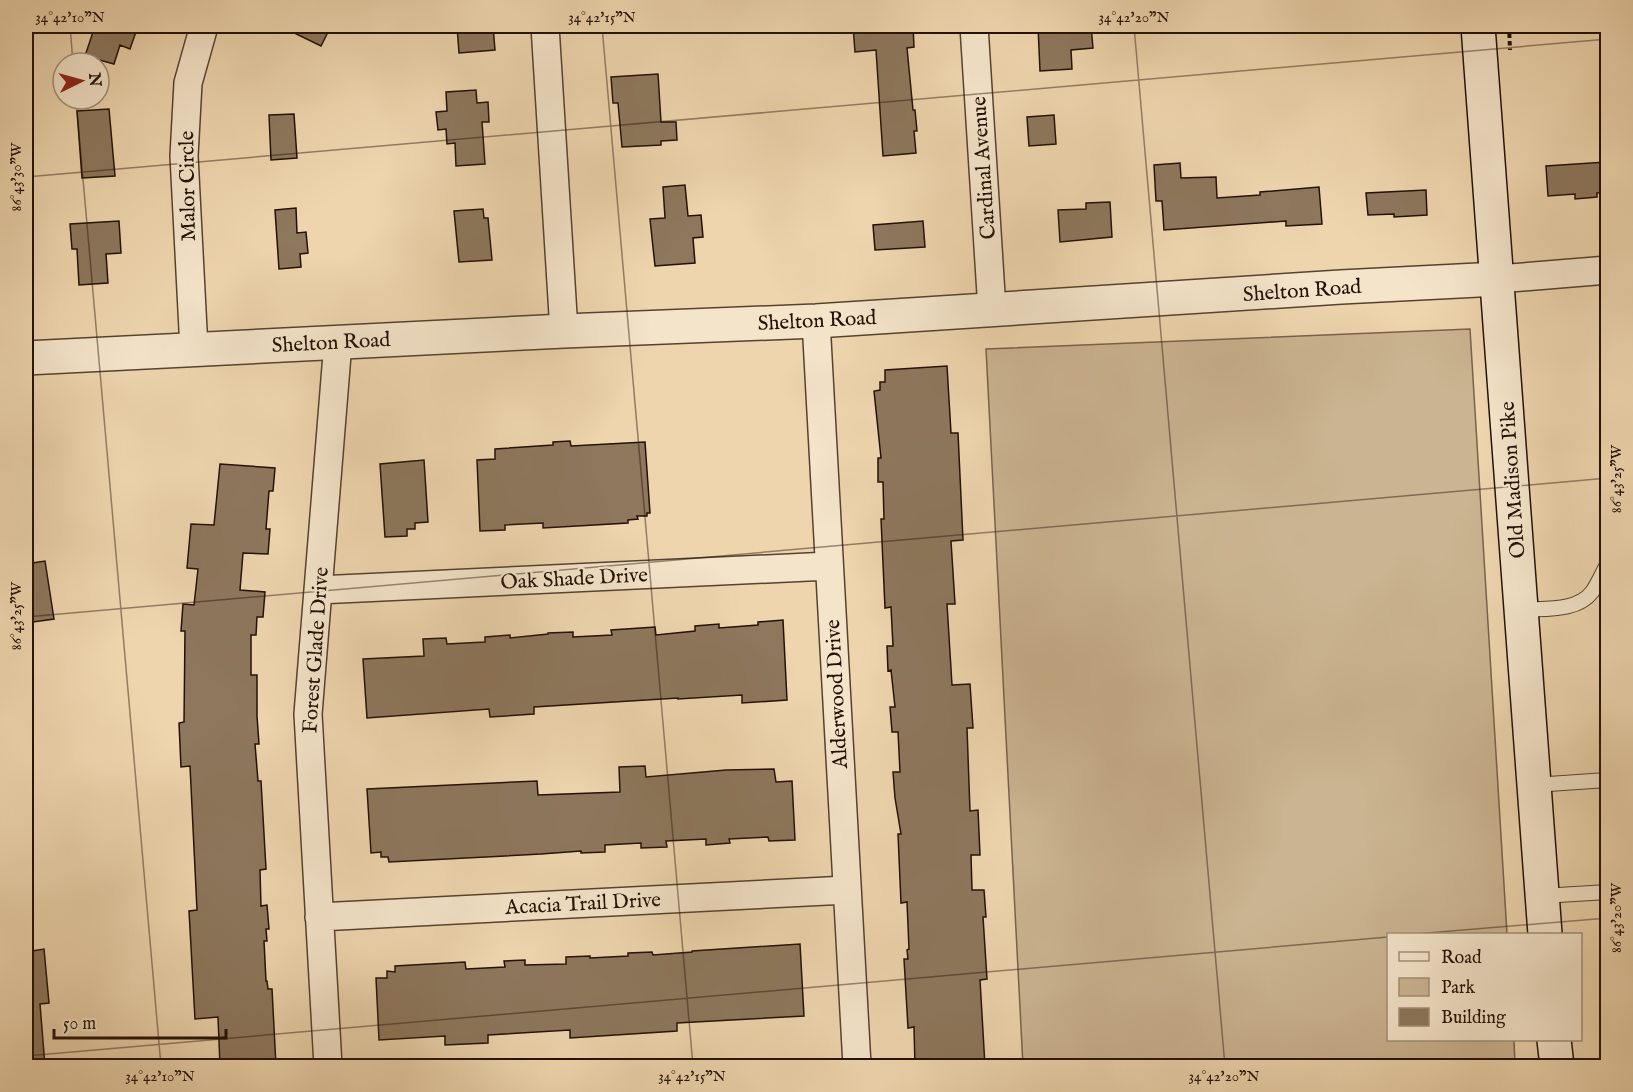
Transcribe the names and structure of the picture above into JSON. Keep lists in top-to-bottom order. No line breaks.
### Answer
{"streets":{"street":["Cardinal Avenue","Malor Circle","Shelton Road","Old Madison Pike","Oak Shade Drive","Forest Glade Drive","Alderwood Drive","Acacia Trail Drive"]},"crossings":[["Cardinal Avenue","Shelton Road"],["Malor Circle","Shelton Road"],["Shelton Road","Old Madison Pike"],["Shelton Road","Forest Glade Drive"],["Shelton Road","Alderwood Drive"],["Oak Shade Drive","Forest Glade Drive"],["Oak Shade Drive","Alderwood Drive"],["Forest Glade Drive","Acacia Trail Drive"],["Alderwood Drive","Acacia Trail Drive"]],"legend":["Road","Park","Building"],"scale_bar":"50 m","north":"right","coordinates":["34°42'10\"N","34°42'15\"N","34°42'20\"N","86°43'30\"W","86°43'25\"W","86°43'20\"W"]}
